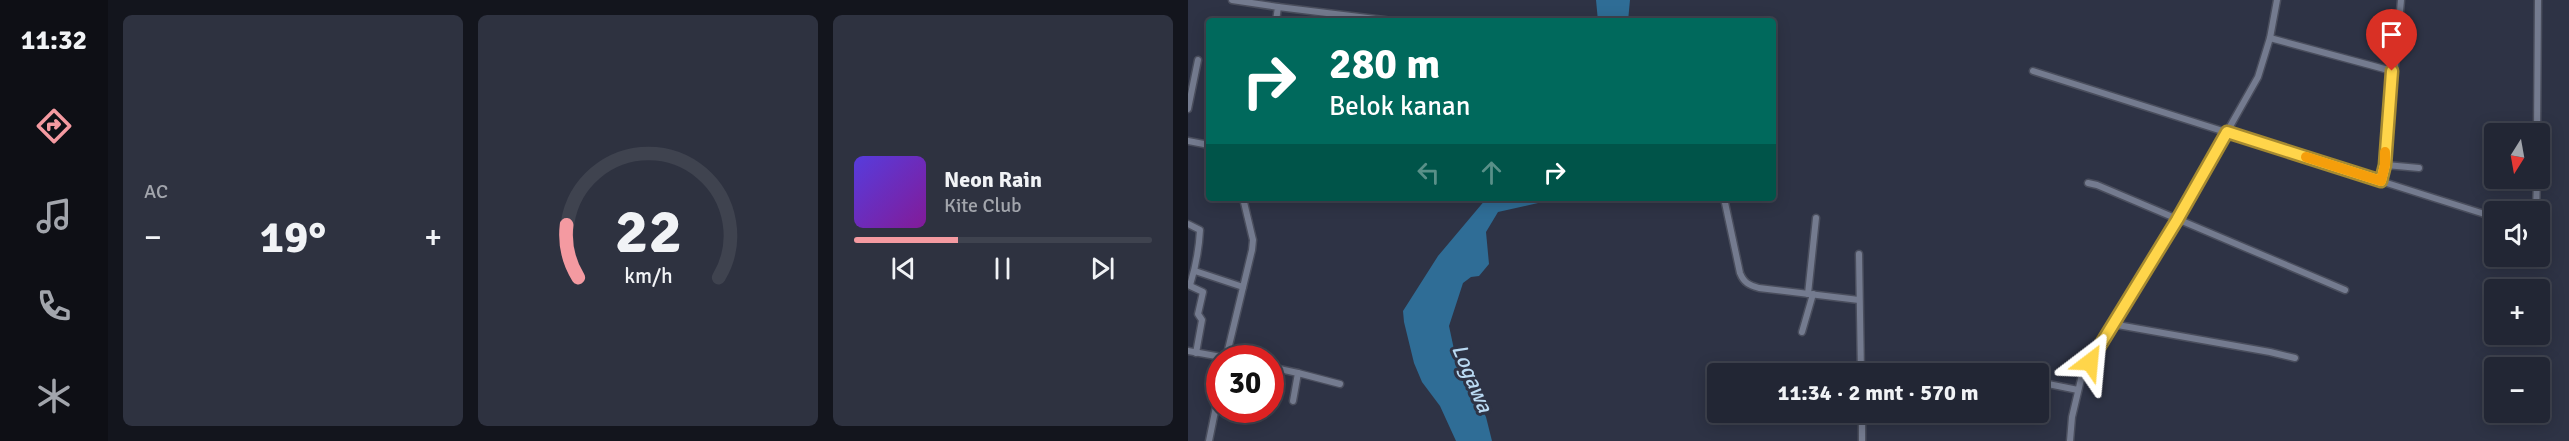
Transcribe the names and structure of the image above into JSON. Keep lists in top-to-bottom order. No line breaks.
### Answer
{"water":["Logawa"],"north":"bottom","page":{"tabs":"11:32","tile":"AC","turn":["280 m","Belok kanan"],"map_buttons":["+","−"],"song":["Neon Rain","Kite Club"],"heat":["−","19°","+"],"limit":"30","trip":"11:34 · 2 mnt · 570 m","gauge":["22","km/h"]}}
